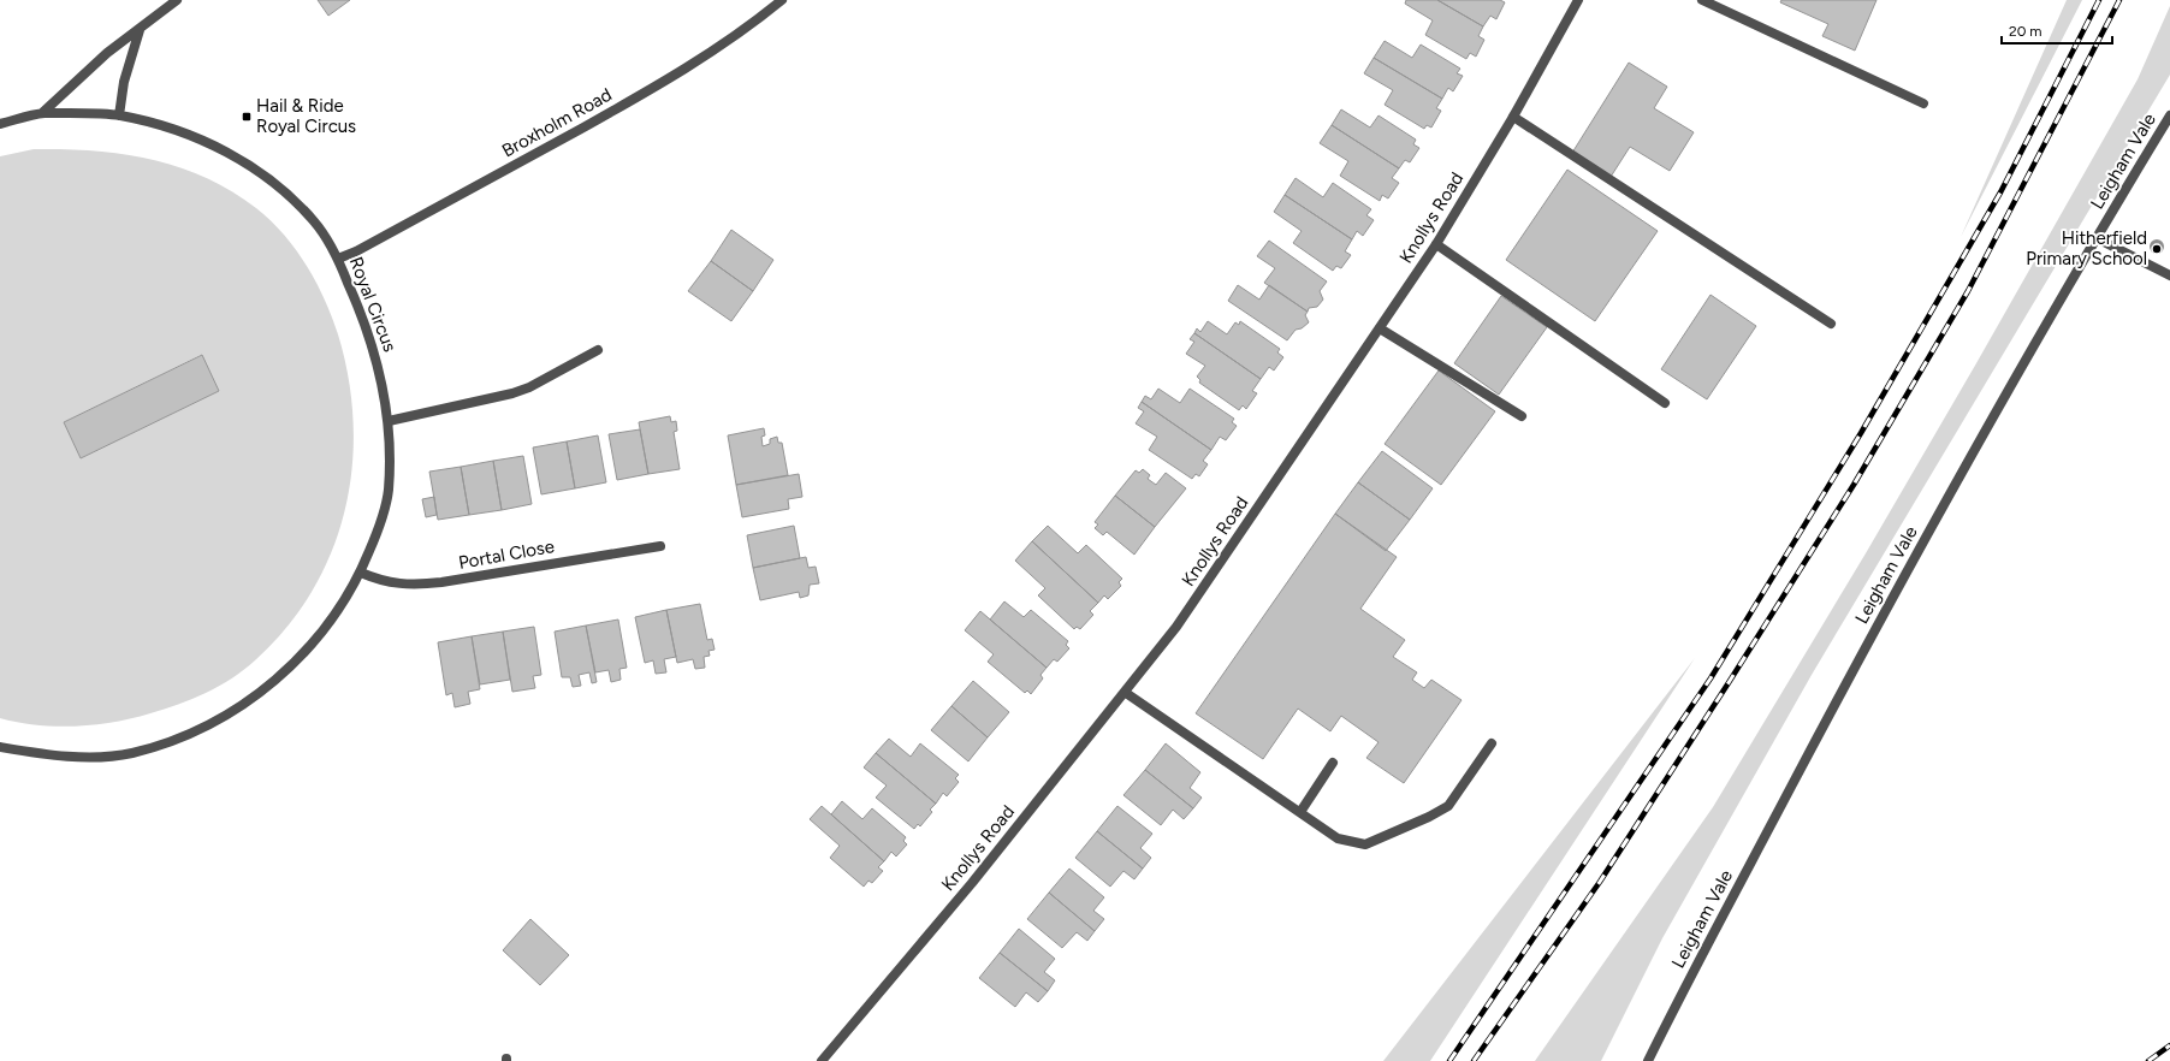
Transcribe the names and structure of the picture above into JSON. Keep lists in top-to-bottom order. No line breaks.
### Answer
{"streets":{"street":["Broxholm Road","Leigham Vale","Knollys Road","Royal Circus","Portal Close"]},"crossings":[["Broxholm Road","Royal Circus"],["Royal Circus","Portal Close"]],"places":{"transit":["Hail & Ride Royal Circus"],"other":["Hitherfield Primary School"]},"scale_bar":"20 m"}
